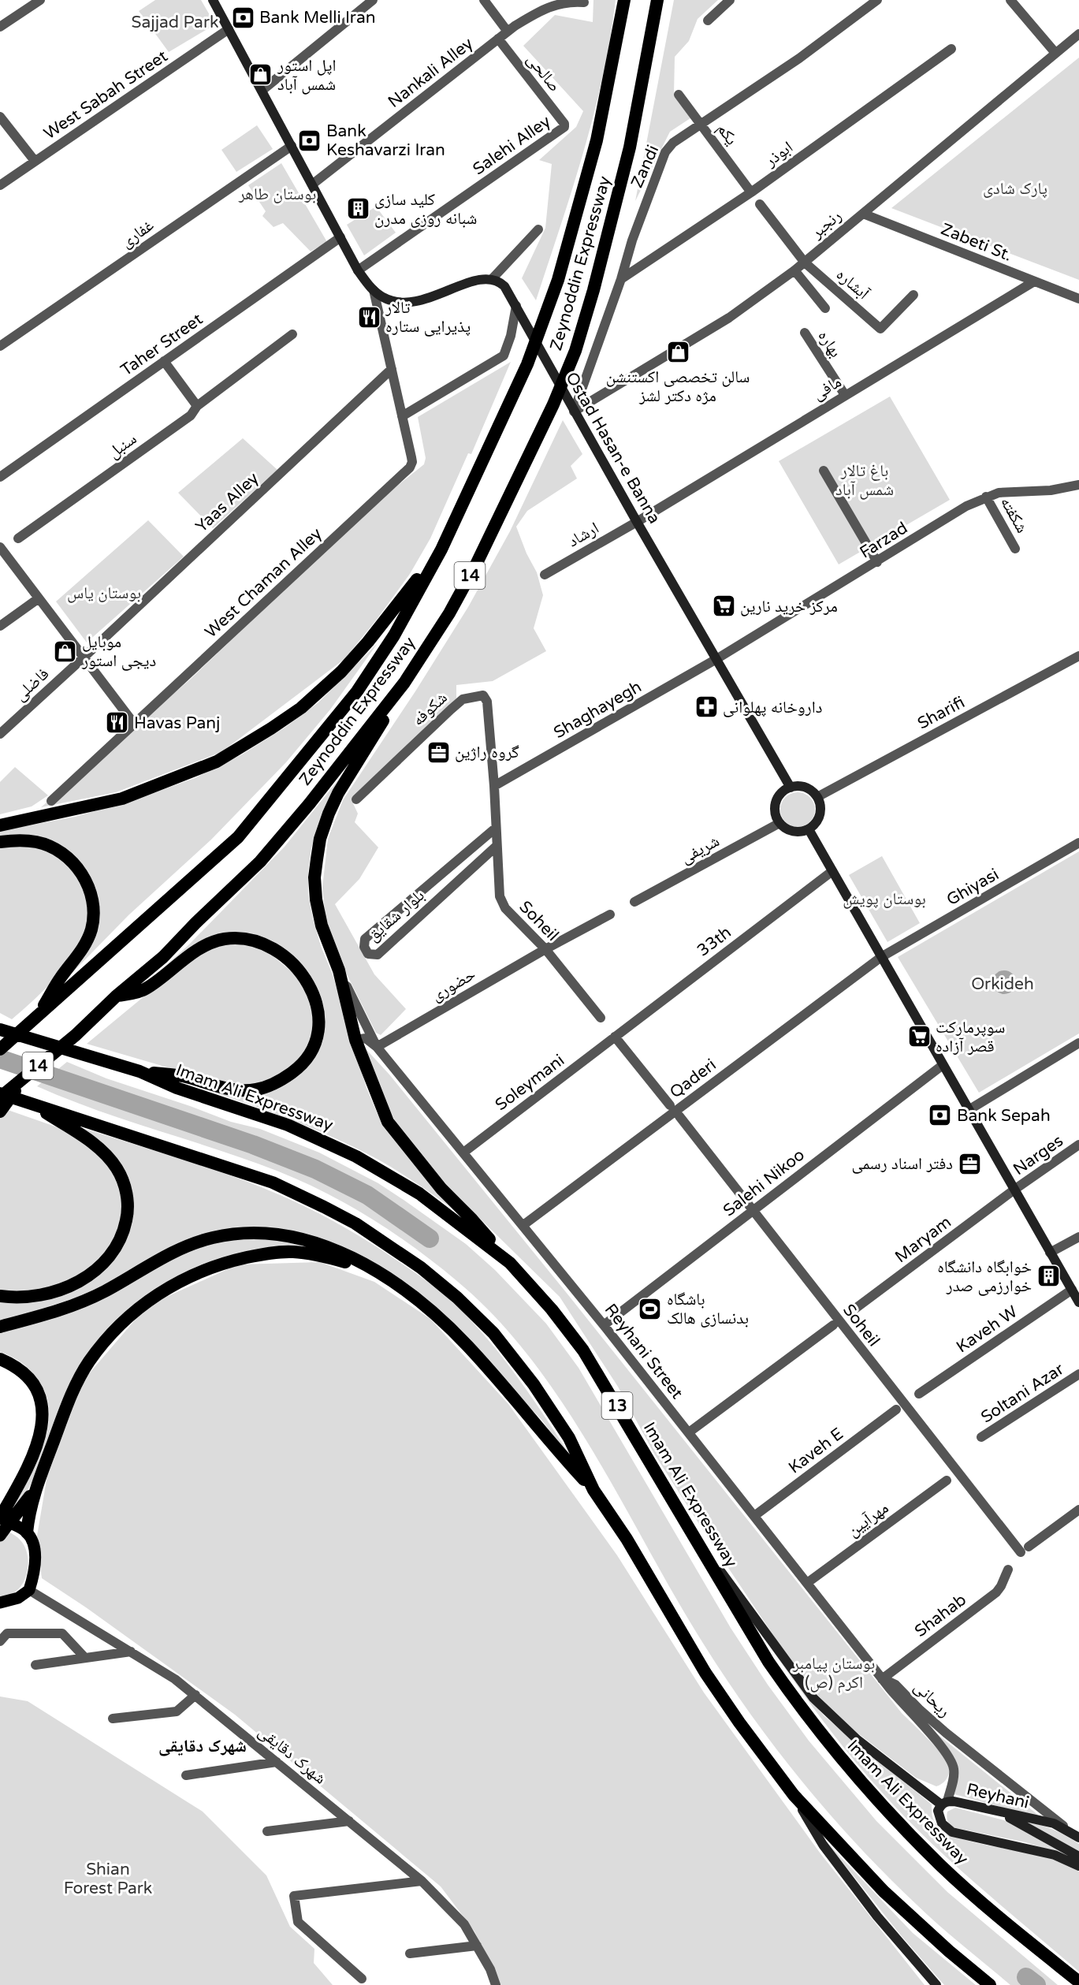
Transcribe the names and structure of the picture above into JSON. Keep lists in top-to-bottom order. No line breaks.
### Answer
{"streets":{"highway":["Zeynoddin Expressway","14","Imam Ali Expressway","13"],"main road":["Ostad Hasan-e Banna","Reyhani"],"street":["Nankali Alley","West Sabah Street","یکم","Salehi Alley","ابوذر","Zandi","رنجبر","غفاری","Zabeti St.","آبشاره","بهاره","Taher Street","مافی","سنبل","Yaas Alley","شکفته","ارشاد","Farzad","West Chaman Alley","فاضلی","شکوفه","Shaghayegh","Sharifi","شریفی","Ghiyasi","بلوار شقایق","Soheil","33th","حضوری","Qaderi","Soleymani","Narges","Salehi Nikoo","Maryam","Kaveh W","Reyhani Street","Soltani Azar","Kaveh E","مهرآیین","Shahab","ریحانی","شهرک دقایقی"]},"crossings":[["Nankali Alley","Salehi Alley"],["یکم","ابوذر"],["یکم","Zandi"],["ابوذر","Zandi"],["Zandi","رنجبر"],["Zandi","Ostad Hasan-e Banna"],["رنجبر","Zabeti St."],["رنجبر","آبشاره"],["رنجبر","Ostad Hasan-e Banna"],["Zabeti St.","مافی"],["بهاره","مافی"],["مافی","Ostad Hasan-e Banna"],["مافی","ارشاد"],["Ostad Hasan-e Banna","ارشاد"],["Ostad Hasan-e Banna","Farzad"],["Ostad Hasan-e Banna","Shaghayegh"],["Ostad Hasan-e Banna","Sharifi"],["Ostad Hasan-e Banna","شریفی"],["Yaas Alley","فاضلی"],["شکفته","Farzad"],["Farzad","Shaghayegh"],["شکوفه","Shaghayegh"],["شکوفه","Soheil"],["Shaghayegh","Soheil"],["Sharifi","شریفی"],["Ghiyasi","Qaderi"],["بلوار شقایق","Soheil"],["Soheil","حضوری"],["Soheil","Salehi Nikoo"],["33th","Soleymani"],["حضوری","Reyhani Street"],["Qaderi","Reyhani Street"],["Soleymani","Reyhani Street"],["Narges","Maryam"],["Salehi Nikoo","Reyhani Street"],["Reyhani Street","Kaveh E"],["Reyhani Street","مهرآیین"],["Reyhani Street","Shahab"],["Reyhani Street","ریحانی"],["Shahab","ریحانی"],["ریحانی","Reyhani"]],"districts":["شهرک دقایقی"],"parks":["Sajjad Park","پارک شادی","بوستان طاهر","باغ تالار شمس آباد","بوستان یاس","بوستان پویش","Orkideh","بوستان پیامبر اکرم (ص)","Shian Forest Park"],"places":{"bank":["Bank Melli Iran","Bank Keshavarzi Iran","Bank Sepah"],"shop":["اپل استور شمس آباد","سالن تخصصی اکستنشن مژه دکتر لشز","موبایل دیجی استور"],"building":["کلید سازی شبانه روزی مدرن","خوابگاه دانشگاه خوارزمی صدر"],"restaurant":["تالار پذیرایی ستاره","Havas Panj"],"supermarket":["مرکز خرید نارین","سوپرمارکت قصر آزاده"],"pharmacy":["داروخانه پهلوانی"],"office":["گروه راژین","دفتر اسناد رسمی"],"sports":["باشگاه بدنسازی هالک"]}}
